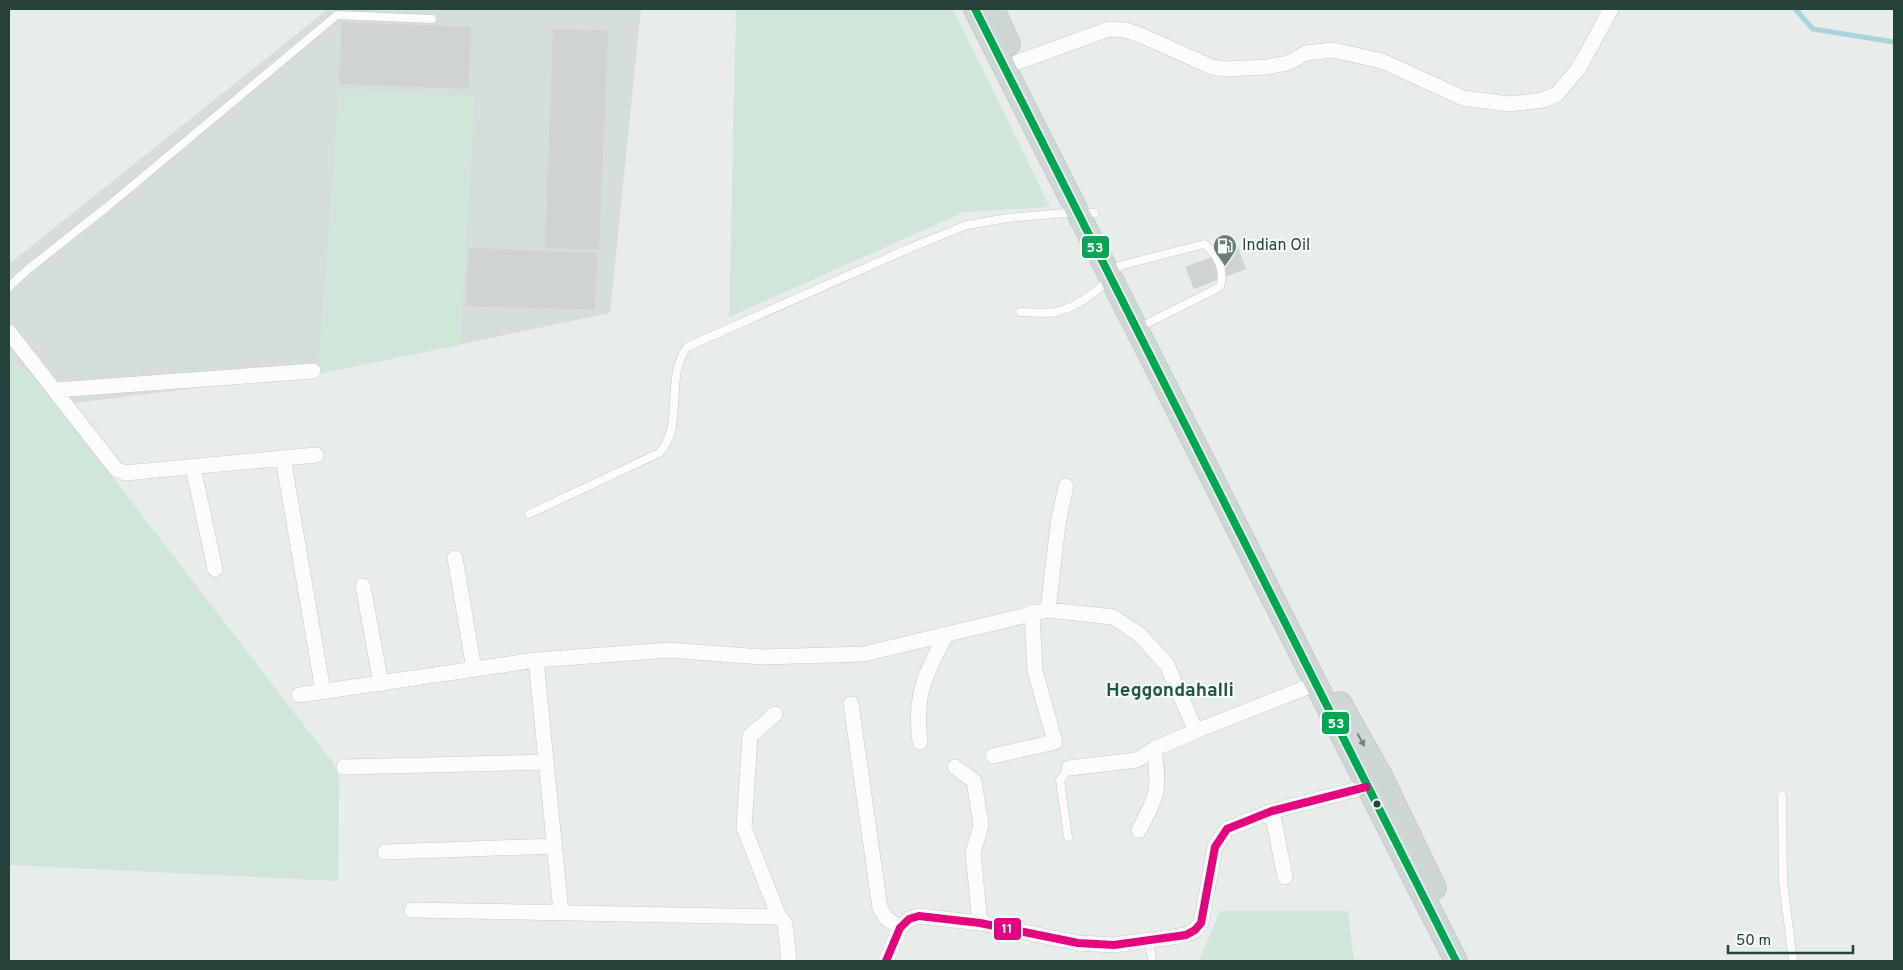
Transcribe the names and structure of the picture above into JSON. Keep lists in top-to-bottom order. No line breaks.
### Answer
{"districts":["Heggondahalli"],"places":{"fuel station":["Indian Oil"]},"lines":["transit line 53","transit line 11"],"scale_bar":"50 m"}
